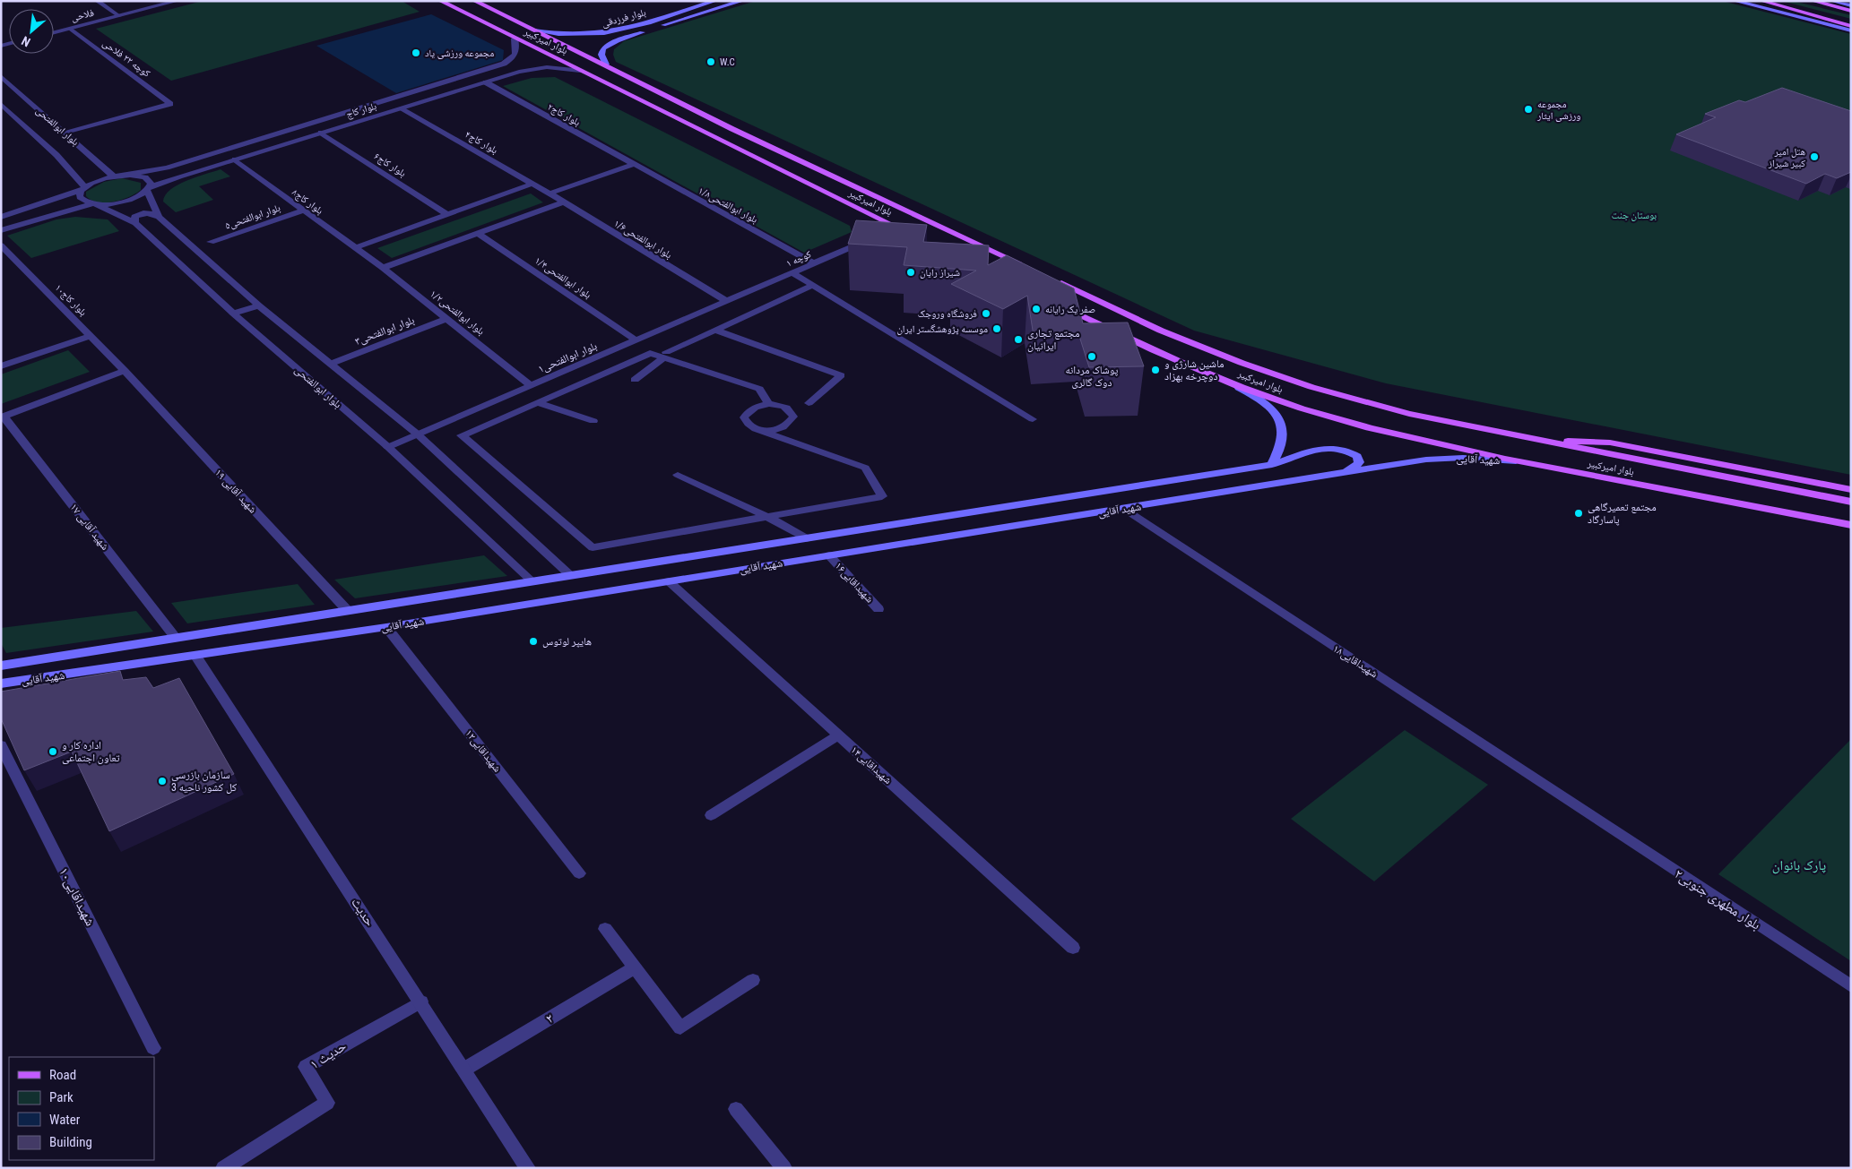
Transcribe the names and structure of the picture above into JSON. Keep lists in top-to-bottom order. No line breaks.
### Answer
{"streets":{"main road":["بلوار فرزدقی","بلوار امیرکبیر","شهید آقایی"],"street":["فلاحی","کوچه ۲۲ فلاحی","بلوار کاج","بلوار کاج۲","بلوار ابوالفتحی","بلوار کاج۴","بلوار کاج۶","بلوار کاج۸","بلوار ابوالفتحی۱/۸","۵بلوار ابوالفتحی","بلوار ابوالفتحی۱/۶","کوچه ۱","بلوار ابوالفتحی۱/۴","بلوار کاج۱۰","بلوار ابوالفتحی۱/۲","۳بلوار ابوالفتحی","بلوار ابوالفتحی۱","شهید آقایی ۱۹","شهید آقایی ۱۷","شهیداقایی۱۶","شهیداقایی۱۸","شهیداقایی۱۲","شهیداقایی۱۴","شهیداقایی۱۰","بلوار مطهری جنوبی۲","حدیث","۲","حدیث ۱"]},"crossings":[["فلاحی","کوچه ۲۲ فلاحی"],["بلوار فرزدقی","بلوار امیرکبیر"],["بلوار امیرکبیر","بلوار کاج"],["بلوار امیرکبیر","شهید آقایی"],["کوچه ۲۲ فلاحی","بلوار ابوالفتحی"],["بلوار کاج","بلوار کاج۲"],["بلوار کاج","بلوار ابوالفتحی"],["بلوار کاج","بلوار کاج۴"],["بلوار کاج","بلوار کاج۶"],["بلوار کاج","بلوار کاج۸"],["بلوار کاج۲","بلوار ابوالفتحی۱/۸"],["بلوار ابوالفتحی","بلوار ابوالفتحی۱"],["بلوار ابوالفتحی","شهید آقایی"],["بلوار کاج۴","بلوار ابوالفتحی۱/۶"],["بلوار کاج۸","۵بلوار ابوالفتحی"],["بلوار کاج۸","بلوار ابوالفتحی۱/۲"],["بلوار ابوالفتحی۱/۸","کوچه ۱"],["بلوار ابوالفتحی۱/۶","کوچه ۱"],["بلوار ابوالفتحی۱/۶","بلوار ابوالفتحی۱"],["کوچه ۱","بلوار ابوالفتحی۱"],["بلوار ابوالفتحی۱/۴","بلوار ابوالفتحی۱"],["بلوار کاج۱۰","شهید آقایی ۱۹"],["بلوار ابوالفتحی۱/۲","۳بلوار ابوالفتحی"],["بلوار ابوالفتحی۱/۲","بلوار ابوالفتحی۱"],["شهید آقایی","شهید آقایی ۱۹"],["شهید آقایی","شهید آقایی ۱۷"],["شهید آقایی","شهیداقایی۱۶"],["شهید آقایی","شهیداقایی۱۸"],["شهید آقایی","شهیداقایی۱۲"],["شهید آقایی","شهیداقایی۱۴"],["شهید آقایی","حدیث"],["شهیداقایی۱۸","بلوار مطهری جنوبی۲"],["حدیث","۲"],["حدیث","حدیث ۱"]],"parks":["بوستان جنت","پارک بانوان"],"places":["مجموعه ورزشی یاد","W.C","مجموعه ورزشی ایثار","هتل امیر کبیر شیراز","شیراز رایان","صفر یک رایانه","فروشگاه وروجک","موسسه پژوهشگستر ایران","مجتمع تجاری ایرانیان","پوشاک مردانه دوک گالری","ماشین شارژی و دوچرخه بهزاد","مجتمع تعمیرگاهی پاسارگاد","هایپر لوتوس","اداره کار و تعاون اجتماعی","سازمان بازرسی کل کشور ناحیه 3"],"legend":["Road","Park","Water","Building"],"north":"bottom left"}
